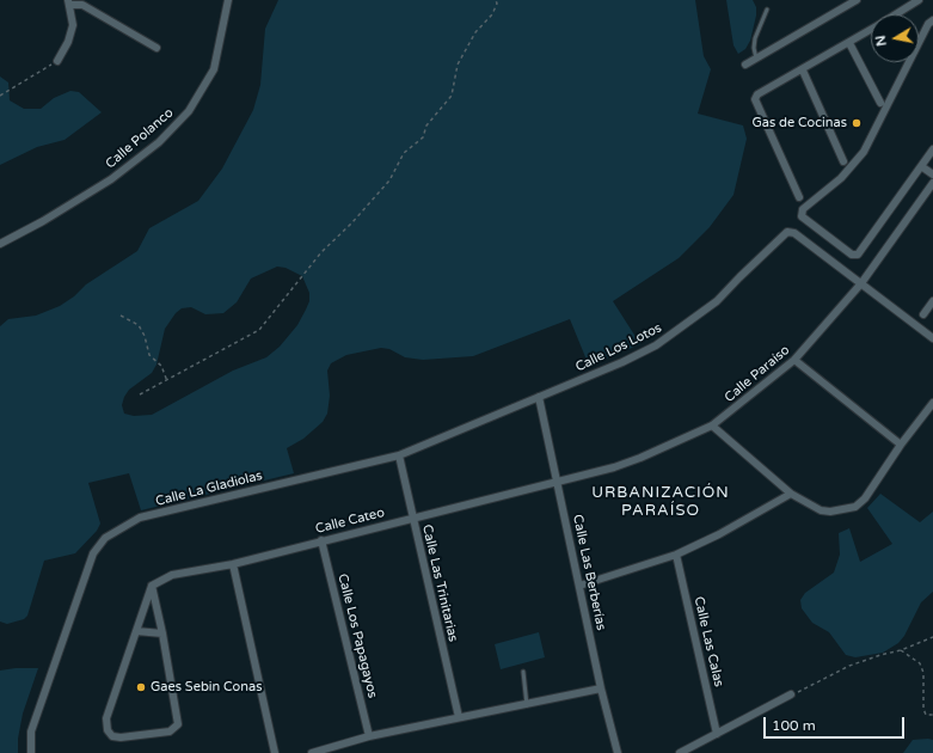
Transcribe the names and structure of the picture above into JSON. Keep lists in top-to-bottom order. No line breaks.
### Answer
{"streets":{"street":["Calle Polanco","Calle Los Lotos","Calle Paraíso","Calle La Gladiolas","Calle Cateo","Calle Las Berberías","Calle Las Trinitarias","Calle Los Papagayos","Calle Las Calas"]},"crossings":[["Calle Los Lotos","Calle Paraíso"],["Calle Los Lotos","Calle La Gladiolas"],["Calle Los Lotos","Calle Las Berberías"],["Calle Paraíso","Calle Cateo"],["Calle Paraíso","Calle Las Berberías"],["Calle La Gladiolas","Calle Las Berberías"],["Calle La Gladiolas","Calle Las Trinitarias"],["Calle Cateo","Calle Las Berberías"],["Calle Cateo","Calle Las Trinitarias"],["Calle Cateo","Calle Los Papagayos"]],"districts":["URBANIZACIÓN PARAÍSO"],"places":["Gas de Cocinas","Gaes Sebin Conas"],"scale_bar":"100 m","north":"left"}
